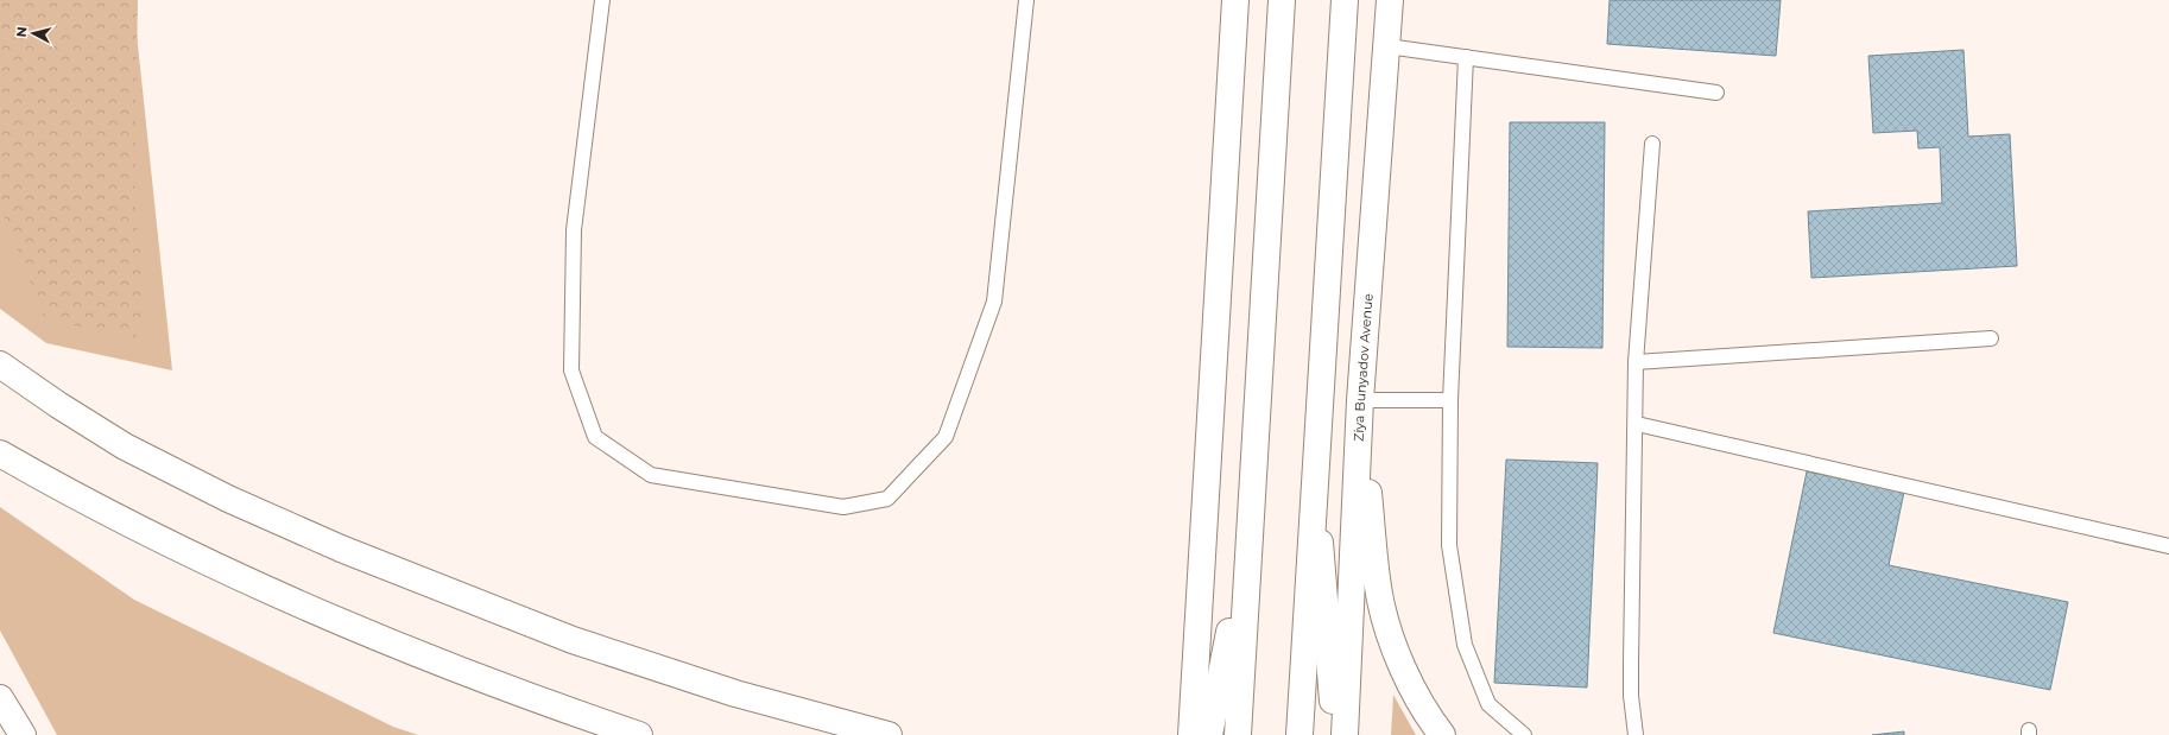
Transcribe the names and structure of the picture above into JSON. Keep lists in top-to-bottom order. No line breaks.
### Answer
{"streets":{"main road":["Ziya Bunyadov Avenue"]},"north":"left"}
